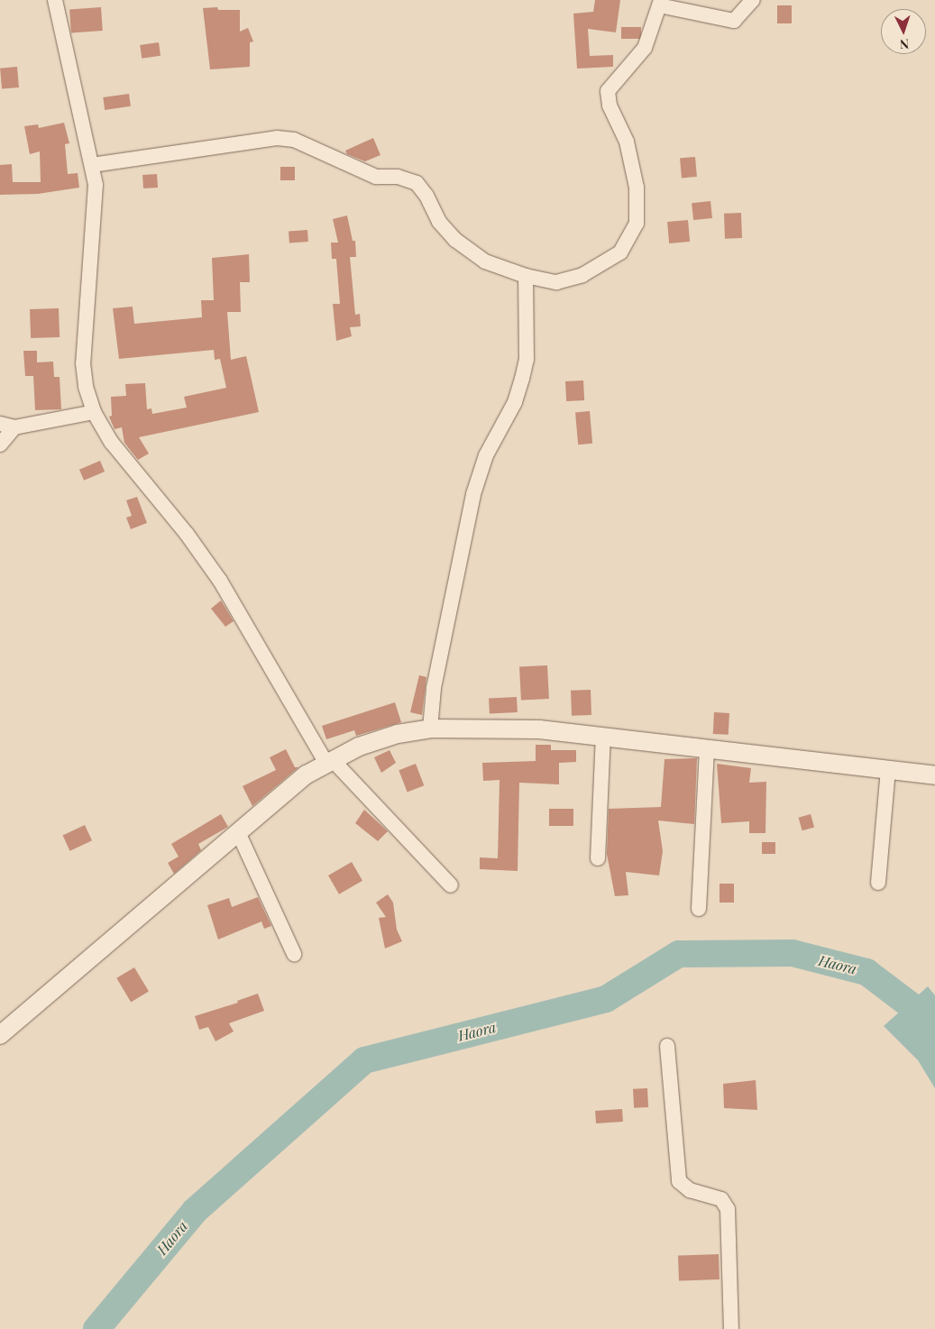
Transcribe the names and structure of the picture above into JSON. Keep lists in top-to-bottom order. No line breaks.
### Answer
{"water":["Haora"],"north":"bottom"}
